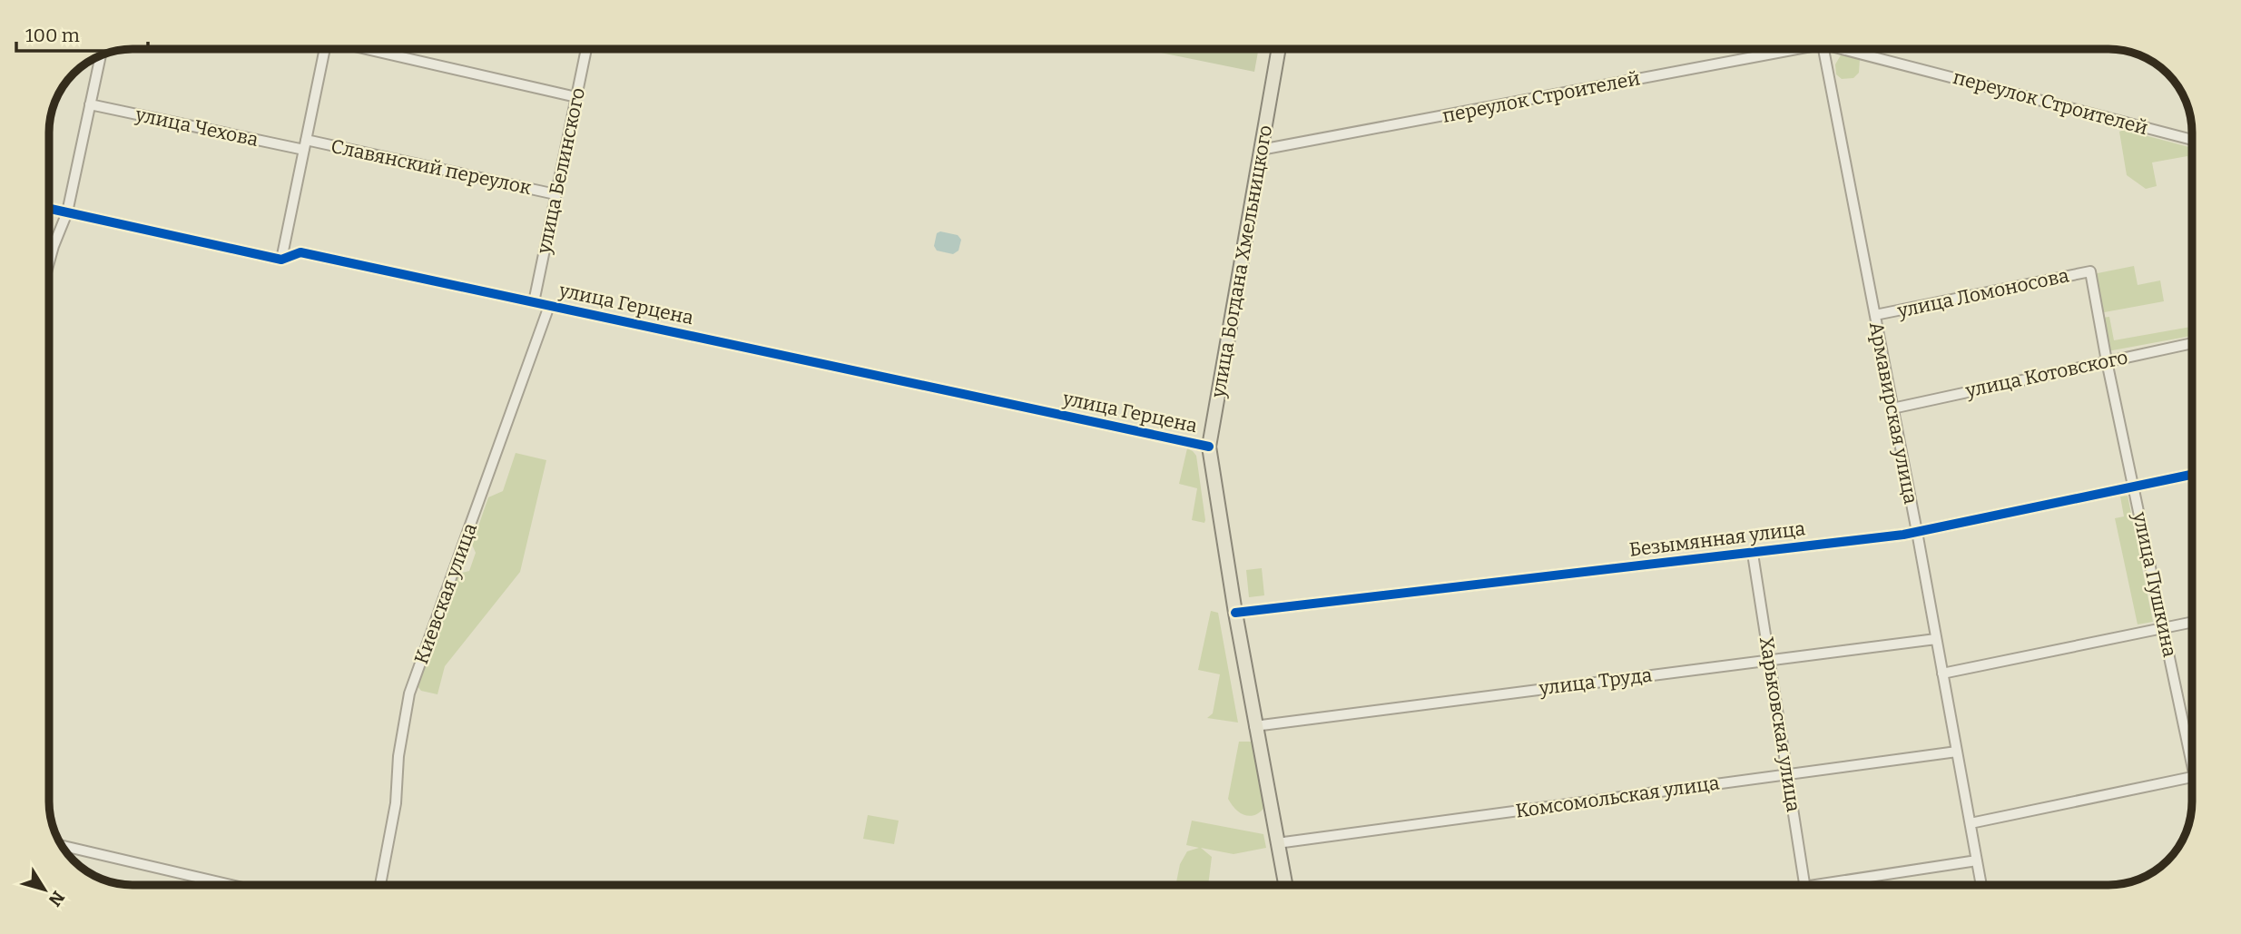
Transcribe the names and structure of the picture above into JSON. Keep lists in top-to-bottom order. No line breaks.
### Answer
{"streets":{"main road":["улица Богдана Хмельницкого"],"street":["переулок Строителей","улица Чехова","Славянский переулок","улица Белинского","улица Ломоносова","улица Герцена","улица Котовского","Армавирская улица","Безымянная улица","улица Пушкина","Киевская улица","улица Труда","Харьковская улица","Комсомольская улица"]},"crossings":[["переулок Строителей","улица Богдана Хмельницкого"],["улица Чехова","Славянский переулок"],["Славянский переулок","улица Белинского"],["улица Белинского","улица Герцена"],["улица Богдана Хмельницкого","улица Герцена"],["улица Богдана Хмельницкого","Безымянная улица"],["улица Богдана Хмельницкого","улица Труда"],["улица Богдана Хмельницкого","Комсомольская улица"],["улица Ломоносова","Армавирская улица"],["улица Ломоносова","улица Пушкина"],["улица Герцена","Киевская улица"],["улица Котовского","Армавирская улица"],["улица Котовского","улица Пушкина"],["Армавирская улица","Безымянная улица"],["Армавирская улица","улица Труда"],["Армавирская улица","Комсомольская улица"],["Безымянная улица","улица Пушкина"],["Безымянная улица","Харьковская улица"],["улица Труда","Харьковская улица"],["Харьковская улица","Комсомольская улица"]],"scale_bar":"100 m","north":"bottom right"}
